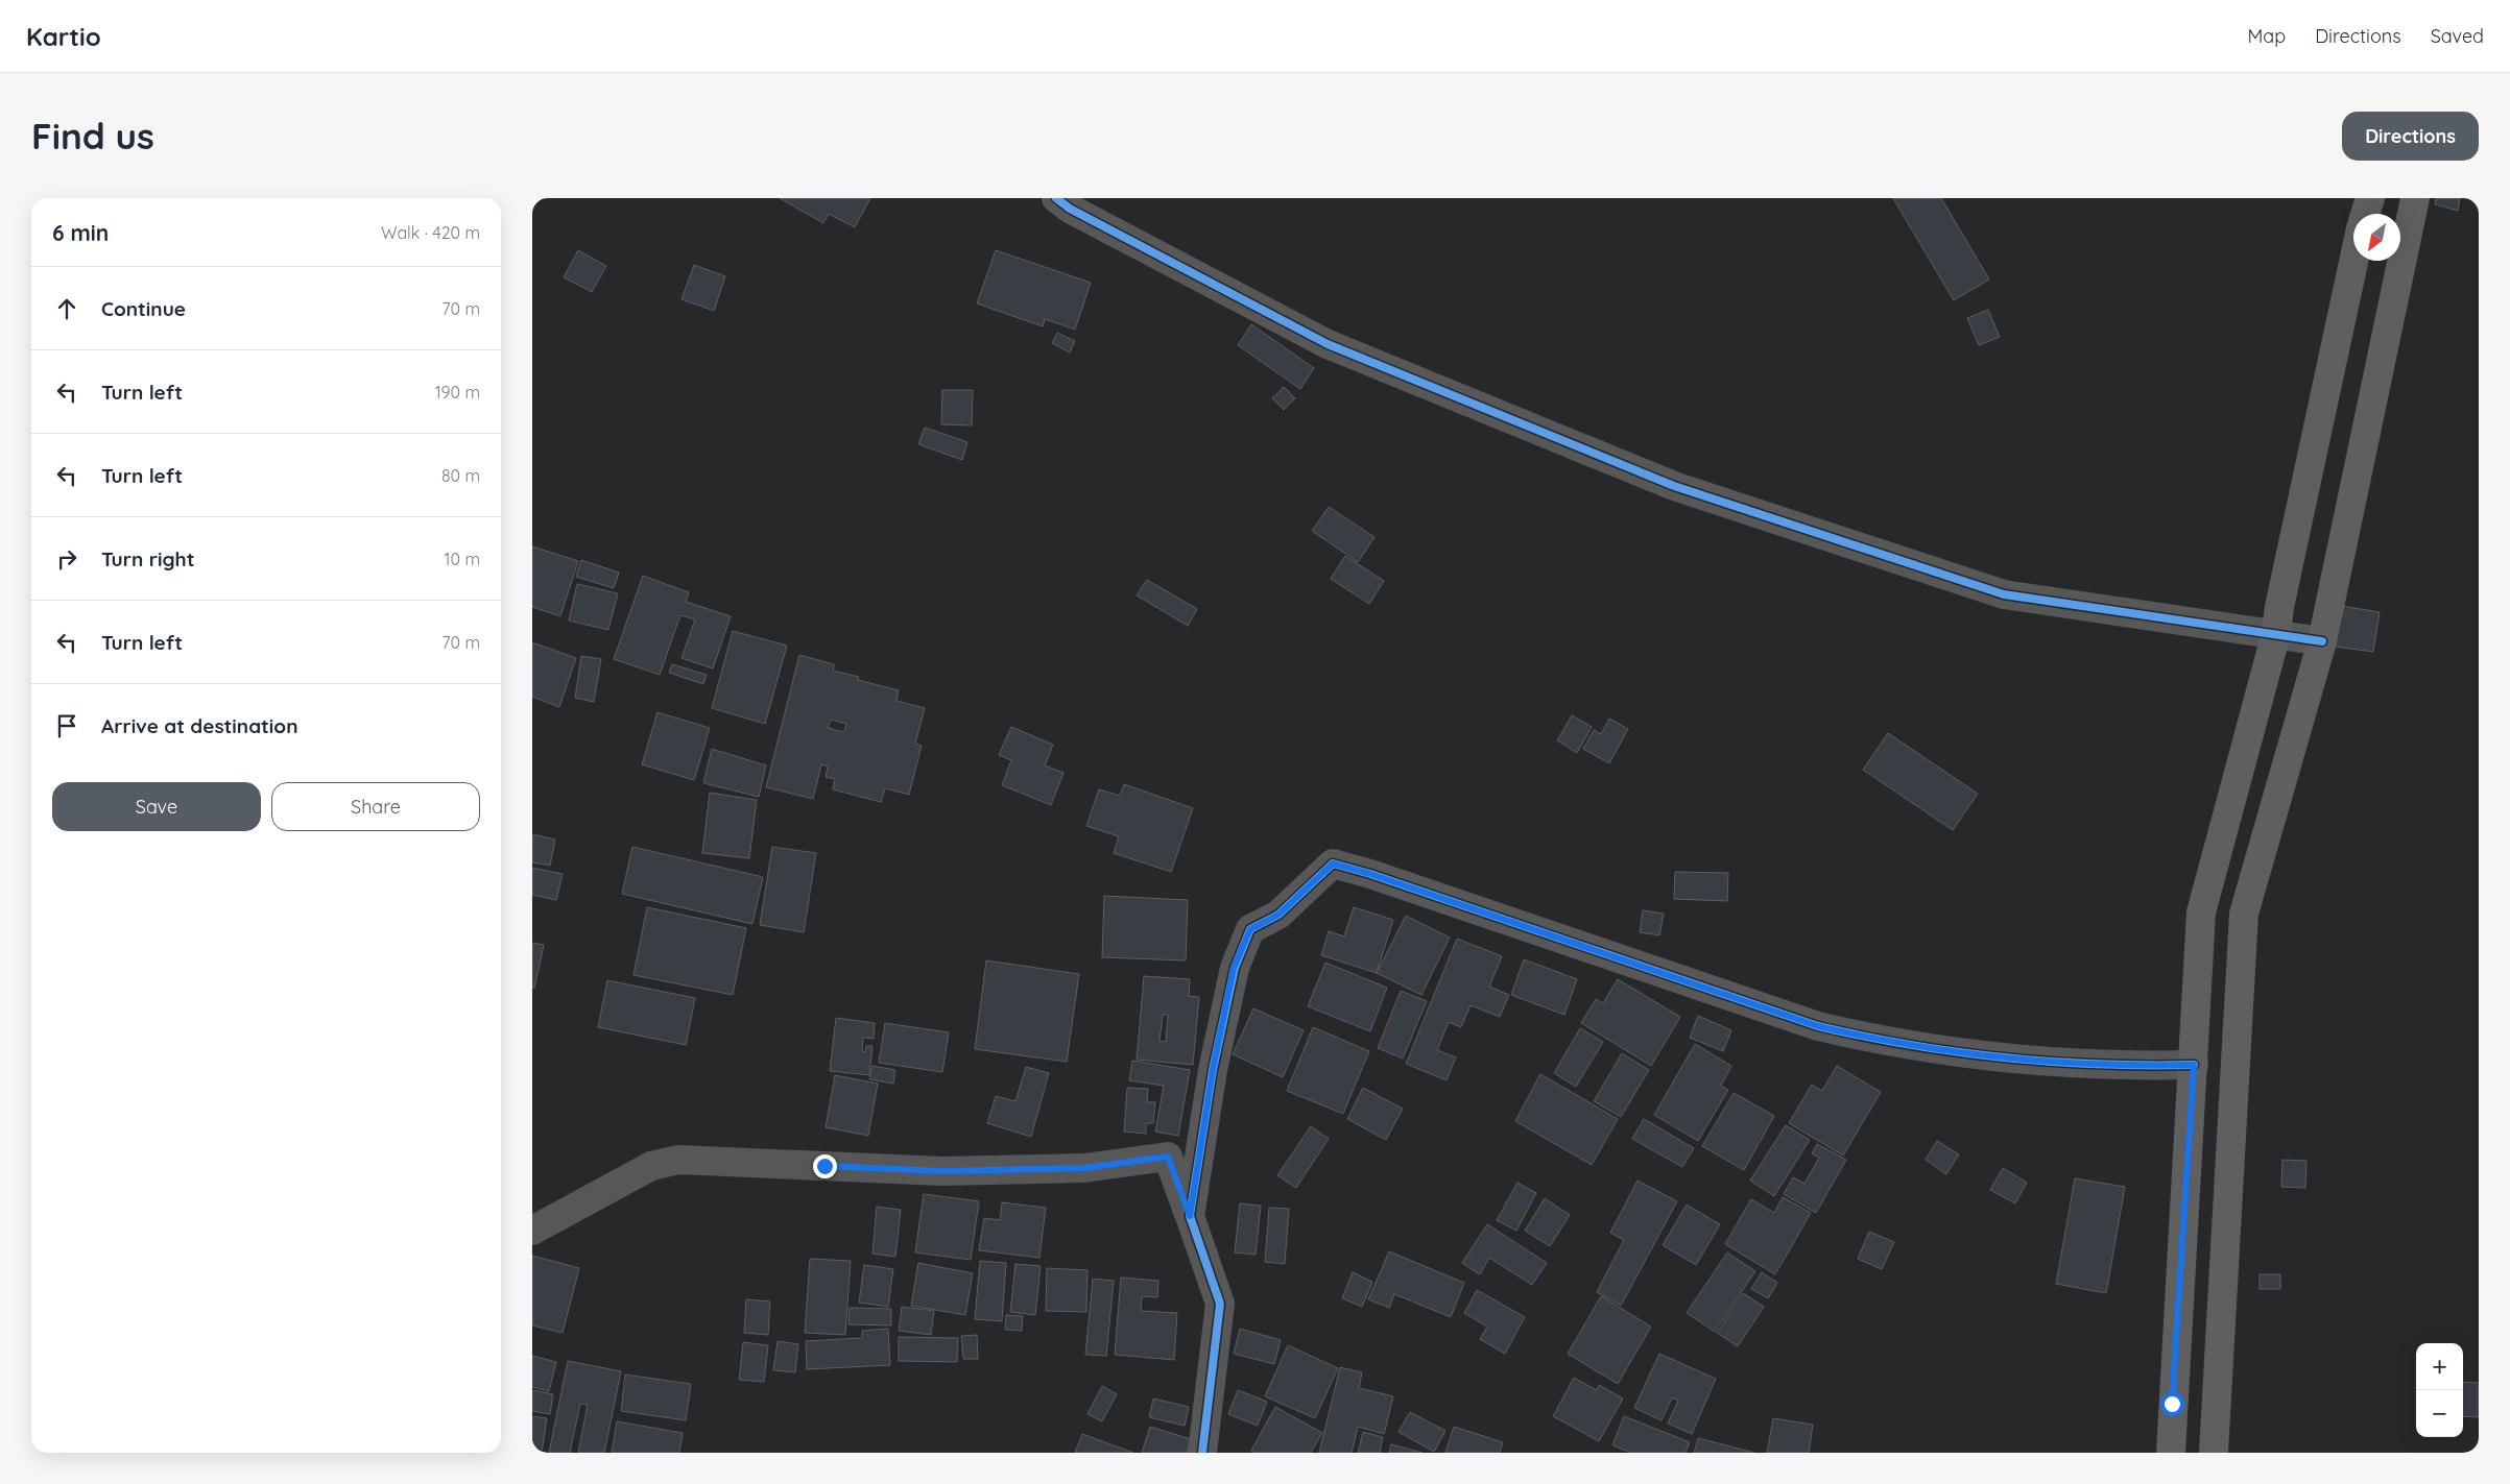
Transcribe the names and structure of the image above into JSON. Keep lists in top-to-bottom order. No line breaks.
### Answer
{"north":"bottom left","page":{"header":"Kartio","nav":["Map","Directions","Saved"],"buttons":["Directions",["Save","Share"]],"title":"Find us","heading":["6 min","Walk · 420 m"],"list":[["Continue","70 m"],["Turn left","190 m"],["Turn left","80 m"],["Turn right","10 m"],["Turn left","70 m"],"Arrive at destination"],"map_buttons":["+","−"]}}
